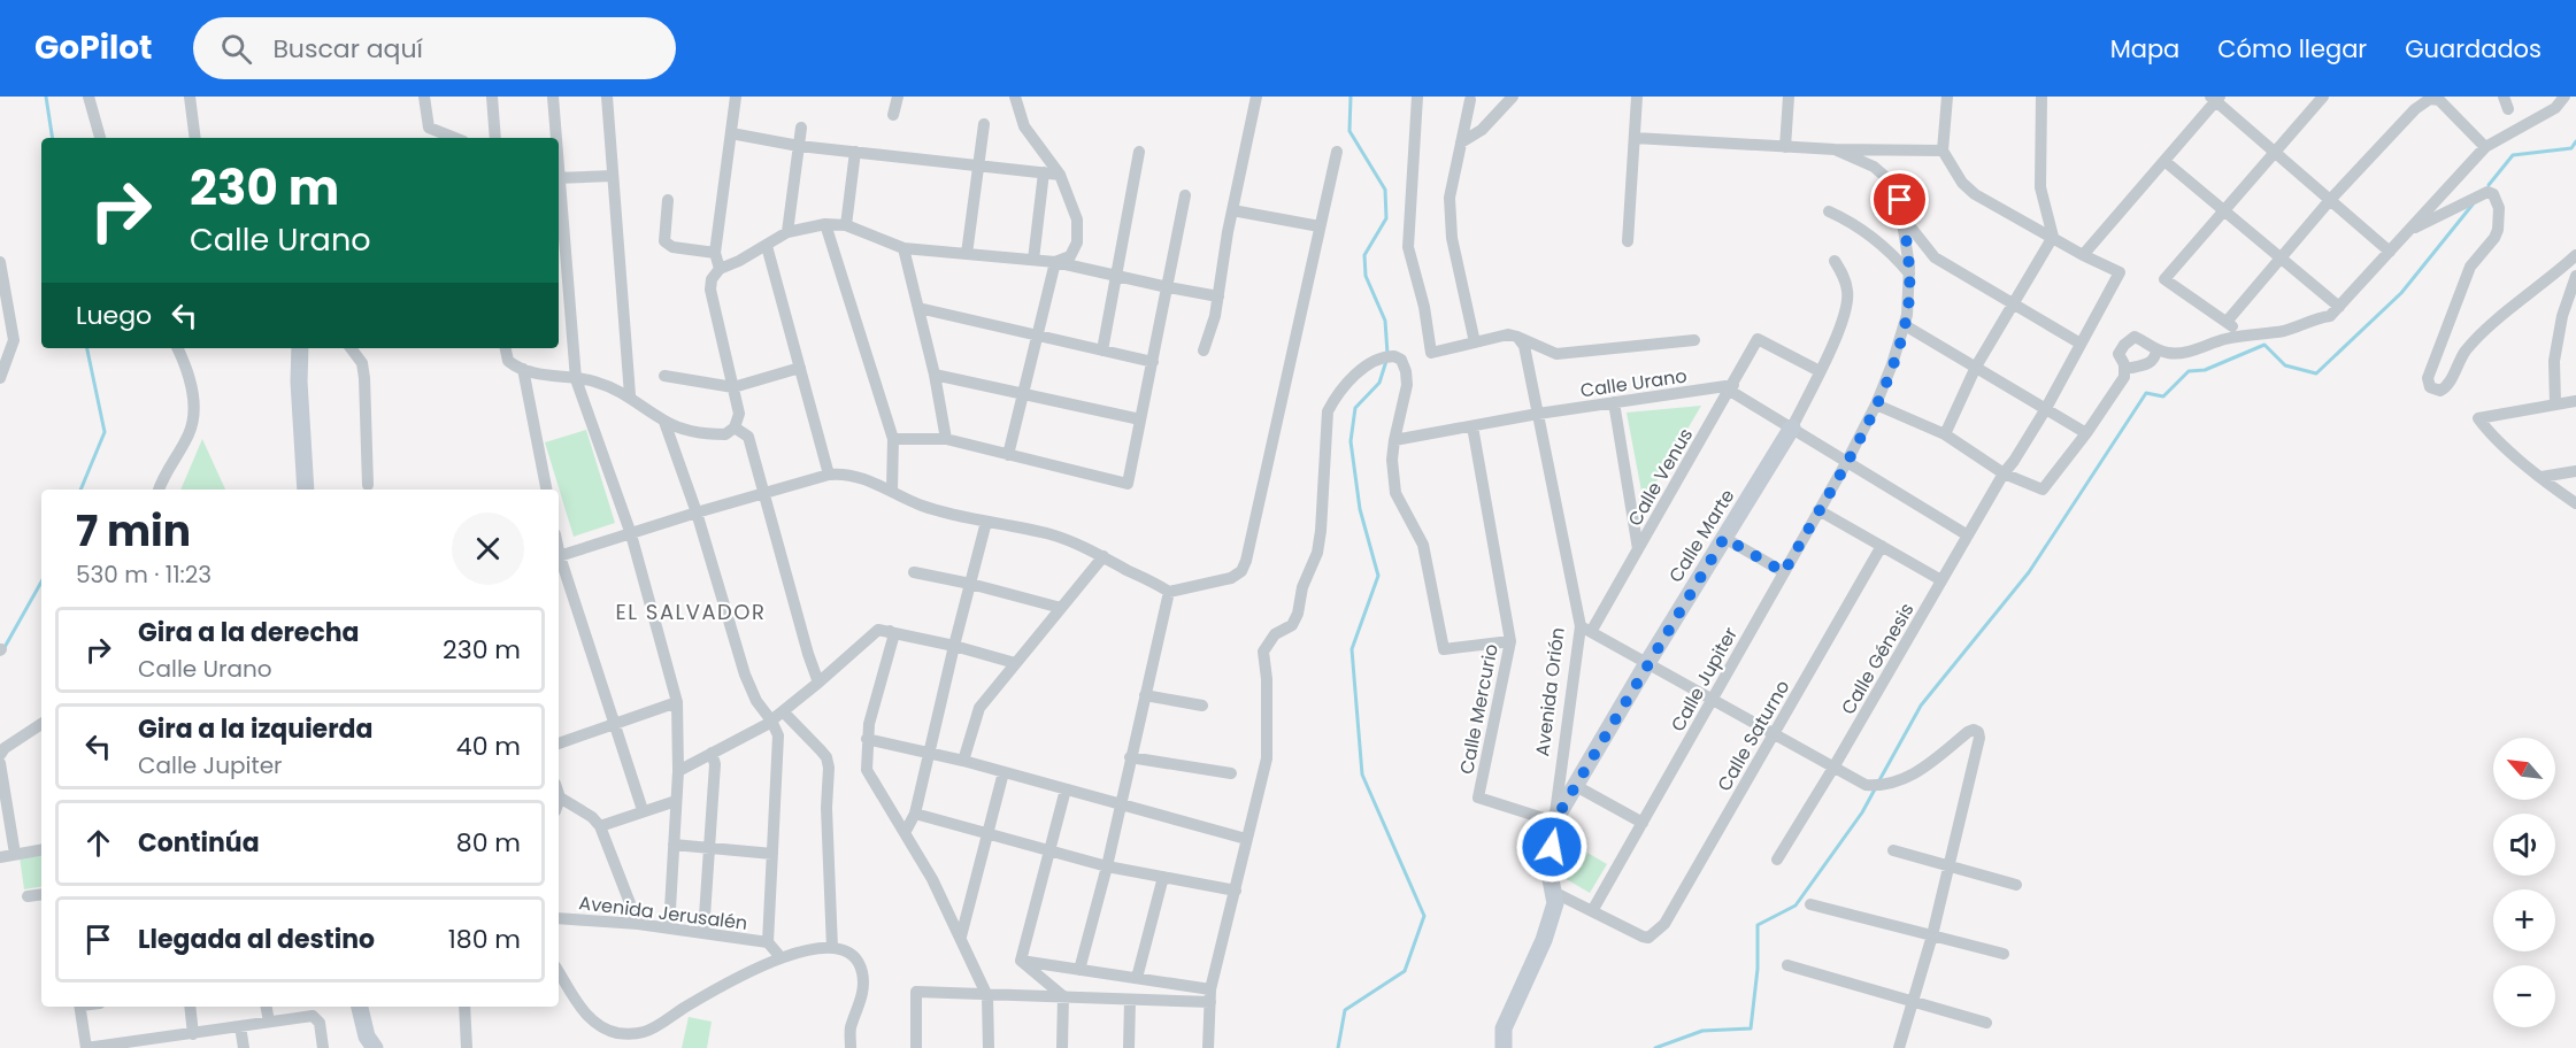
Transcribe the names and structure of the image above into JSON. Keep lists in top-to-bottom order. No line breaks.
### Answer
{"streets":{"street":["Calle Urano","Calle Venus","Calle Marte","Calle Génesis","Calle Jupiter","Avenida Orión","Calle Mercurio","Calle Saturno","Avenida Jerusalén"]},"crossings":[["Calle Urano","Calle Venus"],["Calle Urano","Avenida Orión"],["Calle Urano","Calle Mercurio"],["Calle Venus","Calle Marte"],["Calle Venus","Avenida Orión"],["Calle Marte","Avenida Orión"],["Calle Marte","Calle Mercurio"],["Calle Jupiter","Calle Saturno"],["Avenida Orión","Calle Mercurio"]],"districts":["EL SALVADOR"],"north":"top left","page":{"header":"GoPilot","search":"Buscar aquí","nav":["Mapa","Cómo llegar","Guardados"],"turn":["230 m","Calle Urano"],"then":"Luego","heading":["7 min","530 m · 11:23"],"list":[{"name":"Gira a la derecha","note":"Calle Urano","value":"230 m"},{"name":"Gira a la izquierda","note":"Calle Jupiter","value":"40 m"},{"name":"Continúa","value":"80 m"},{"name":"Llegada al destino","value":"180 m"}],"map_buttons":["+","−"]}}
